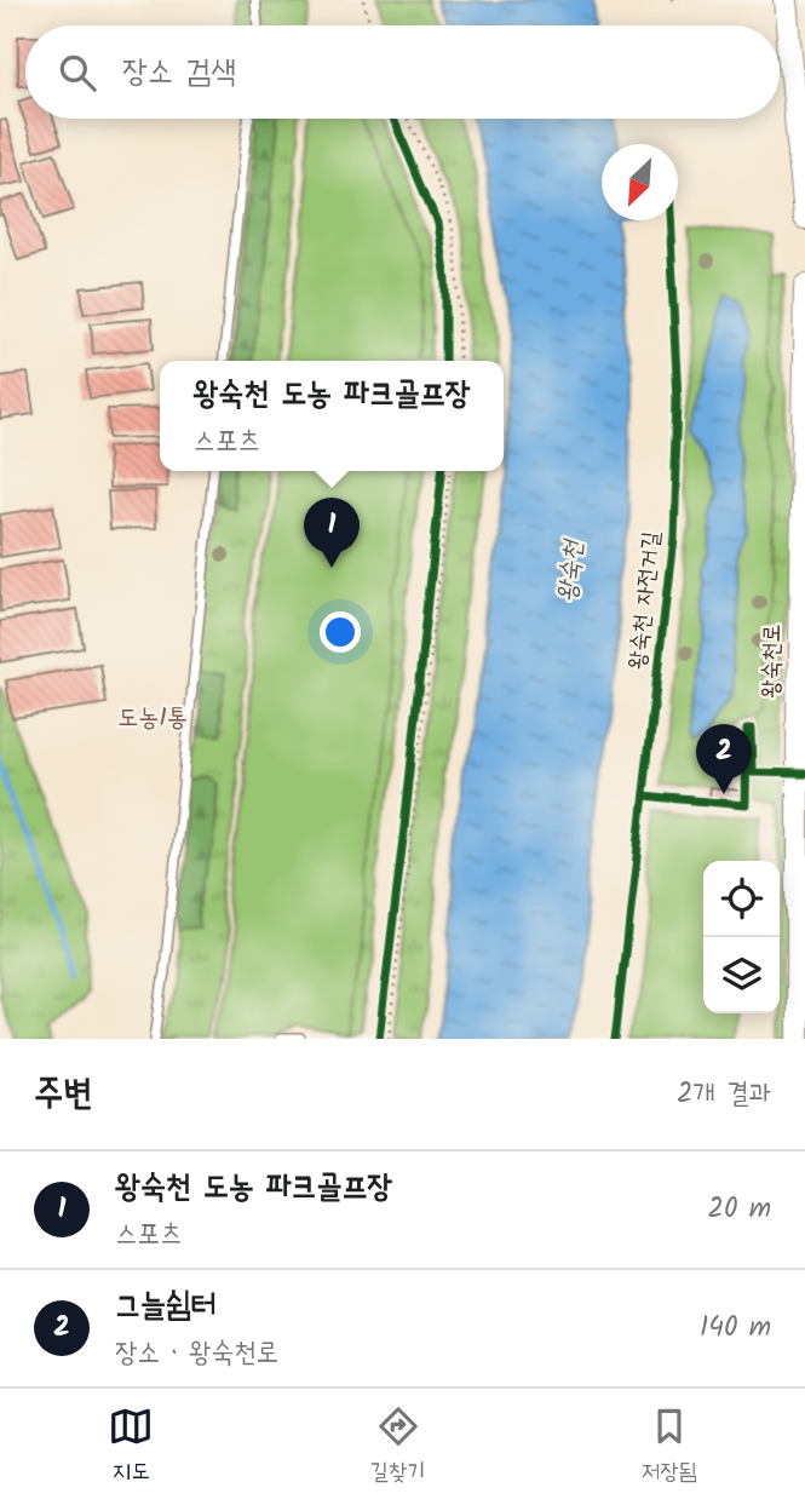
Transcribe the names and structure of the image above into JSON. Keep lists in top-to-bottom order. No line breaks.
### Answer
{"streets":{"street":["왕숙천로"],"cycle path":["왕숙천 자전거길"]},"districts":["도농1통"],"water":["왕숙천"],"north":"bottom left","page":{"search":"장소 검색","popup":["왕숙천 도농 파크골프장","스포츠"],"pins":["1","2"],"heading":["주변","2개 결과"],"list":[{"mark":"1","name":"왕숙천 도농 파크골프장","note":"스포츠","value":"20 m"},{"mark":"2","name":"그늘쉼터","note":"장소 · 왕숙천로","value":"140 m"}],"nav":["지도","길찾기","저장됨"]}}
